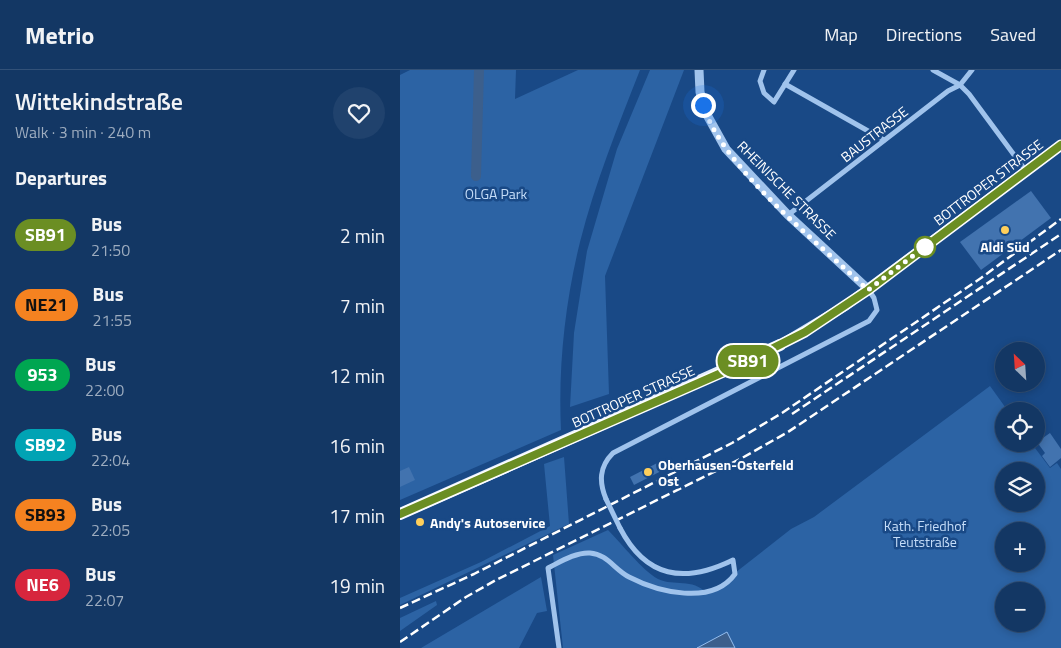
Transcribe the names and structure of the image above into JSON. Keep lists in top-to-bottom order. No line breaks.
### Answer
{"streets":{"main road":["BOTTROPER STRASSE"],"street":["BAUSTRASSE","RHEINISCHE STRASSE"]},"crossings":[["BAUSTRASSE","RHEINISCHE STRASSE"],["BOTTROPER STRASSE","RHEINISCHE STRASSE"]],"parks":["OLGA Park","Kath. Friedhof Teutstraße"],"places":["Aldi Süd","Oberhausen-Osterfeld Ost","Andy's Autoservice"],"lines":["bus line SB91"],"north":"top left","page":{"header":"Metrio","nav":["Map","Directions","Saved"],"heading":[["Wittekindstraße","Walk · 3 min · 240 m"],"Departures"],"on_map":"SB91","list":[{"mark":"SB91","name":"Bus","note":"21:50","value":"2 min"},{"mark":"NE21","name":"Bus","note":"21:55","value":"7 min"},{"mark":"953","name":"Bus","note":"22:00","value":"12 min"},{"mark":"SB92","name":"Bus","note":"22:04","value":"16 min"},{"mark":"SB93","name":"Bus","note":"22:05","value":"17 min"},{"mark":"NE6","name":"Bus","note":"22:07","value":"19 min"}],"map_buttons":["+","−"]}}
